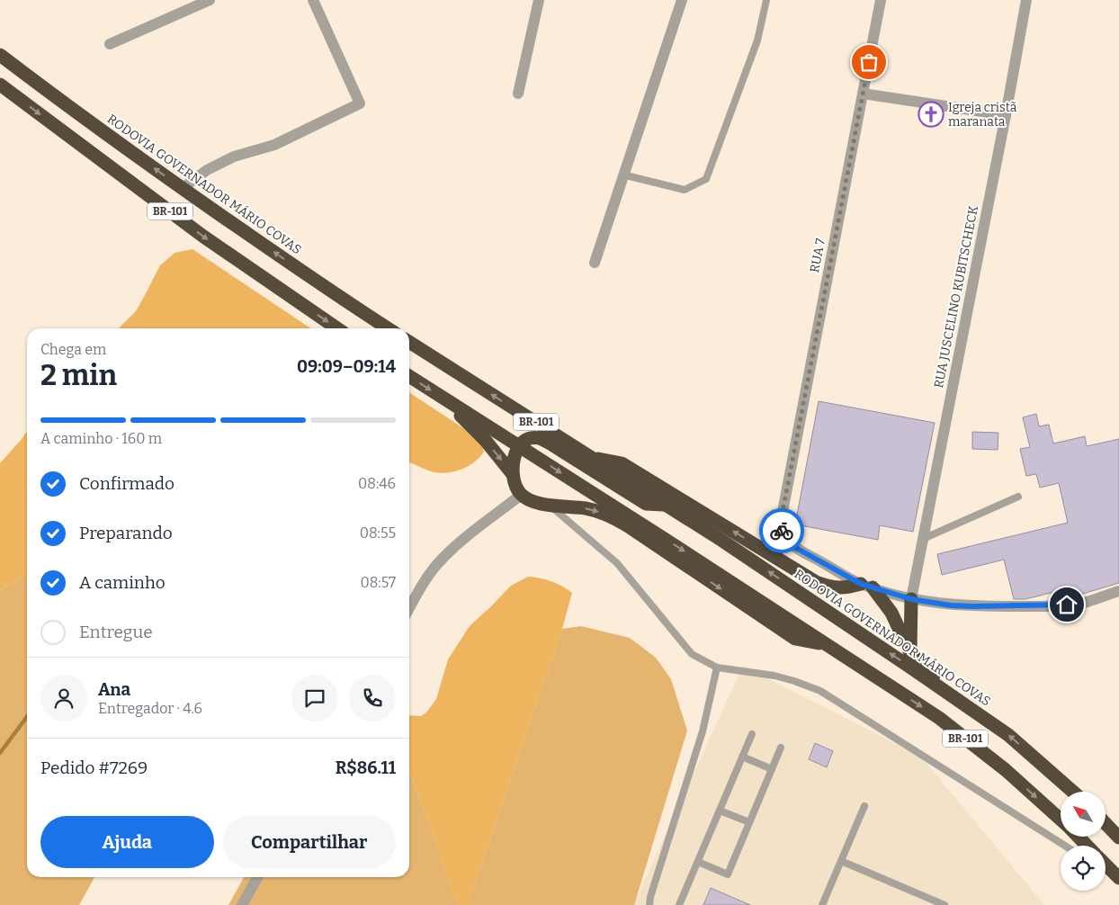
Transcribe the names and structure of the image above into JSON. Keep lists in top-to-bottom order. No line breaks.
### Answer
{"streets":{"highway":["RODOVIA GOVERNADOR MÁRIO COVAS","BR-101"],"street":["RUA 7","RUA JUSCELINO KUBITSCHECK"]},"crossings":[["RUA 7","RUA JUSCELINO KUBITSCHECK"]],"places":{"church":["Igreja cristã maranata"]},"north":"top left","page":{"heading":["2 min","Chega em","09:09–09:14"],"panel":["Ana","Entregador · 4.6","Pedido #7269","R$86.11"],"bar":"A caminho · 160 m","list":[["Confirmado","08:46"],["Preparando","08:55"],["A caminho","08:57"],"Entregue"],"buttons":["Ajuda","Compartilhar"]}}
